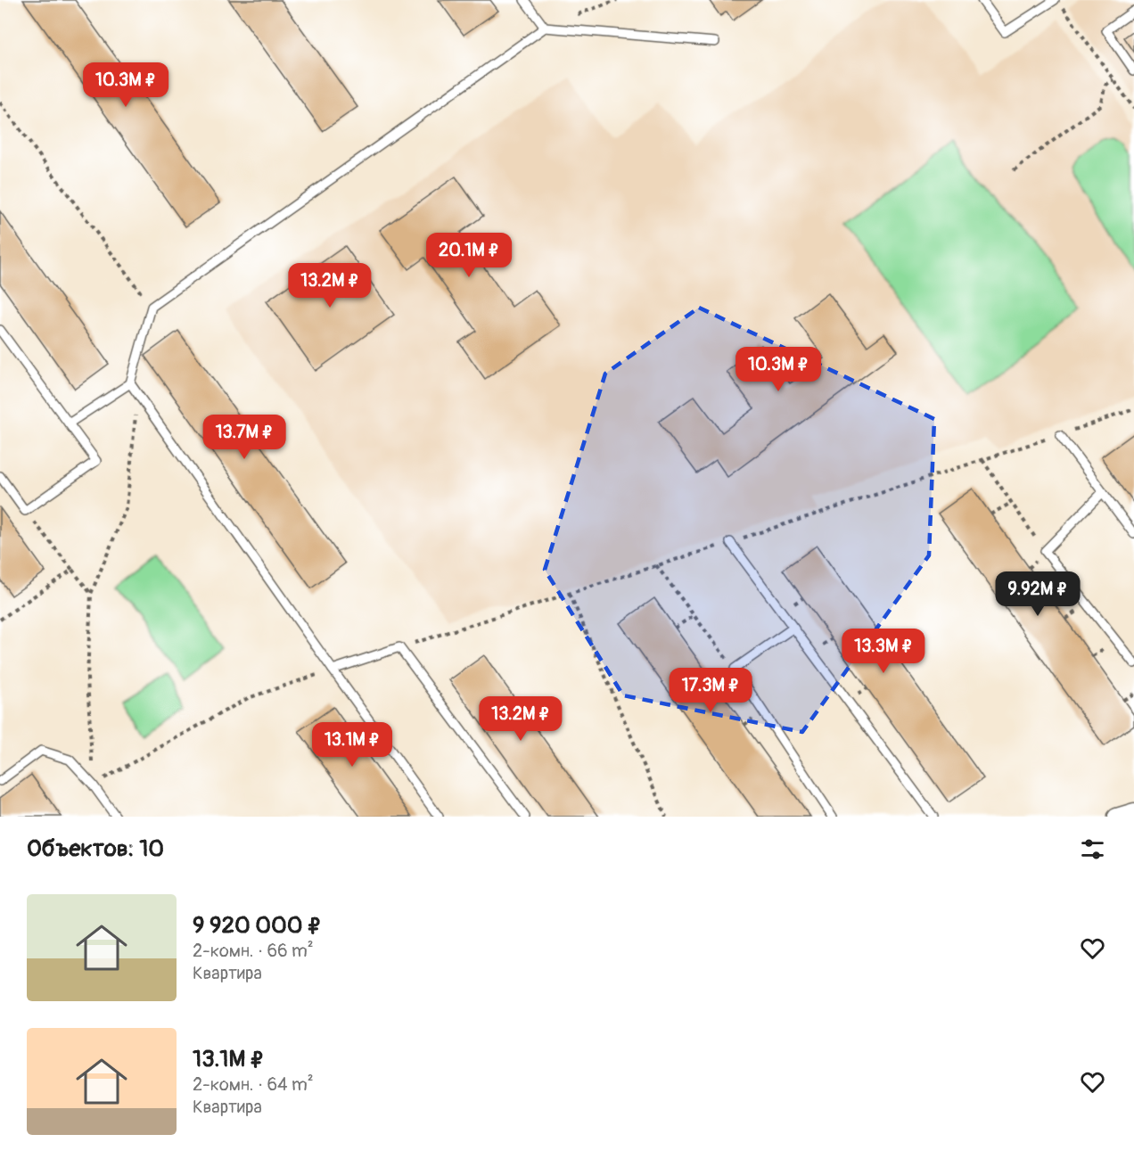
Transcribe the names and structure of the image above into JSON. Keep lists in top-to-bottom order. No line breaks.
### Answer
{"page":{"price":["10.3M ₽","20.1M ₽","13.2M ₽","10.3M ₽","13.7M ₽","9.92M ₽","13.3M ₽","17.3M ₽","13.2M ₽","13.1M ₽"],"heading":"Объектов: 10","list":[{"name":"9 920 000 ₽","note":"2-комн. · 66 m² · Квартира"},{"name":"13.1M ₽","note":"2-комн. · 64 m² · Квартира"}]}}
